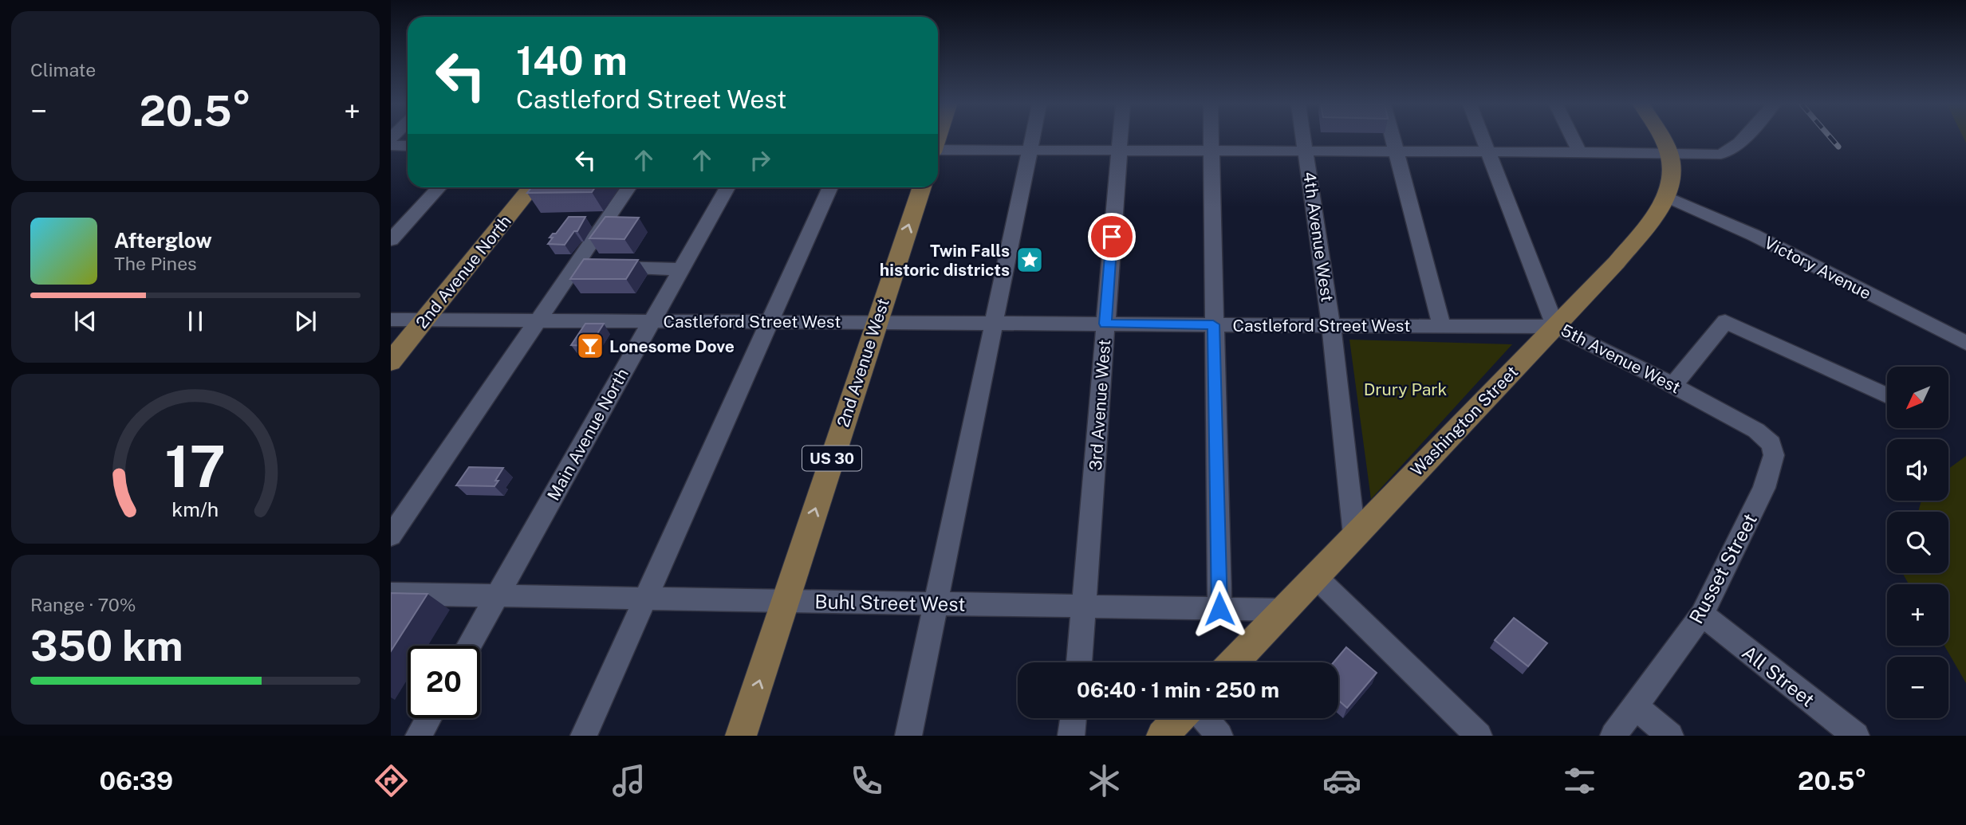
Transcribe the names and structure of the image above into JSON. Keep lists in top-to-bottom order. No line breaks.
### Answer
{"streets":{"main road":["2nd Avenue North","2nd Avenue West","Washington Street","US 30"],"street":["4th Avenue West","Victory Avenue","Castleford Street West","5th Avenue West","3rd Avenue West","Main Avenue North","Russet Street","Buhl Street West","All Street"]},"crossings":[["4th Avenue West","Castleford Street West"],["4th Avenue West","Washington Street"],["Victory Avenue","Washington Street"],["2nd Avenue North","Castleford Street West"],["Castleford Street West","5th Avenue West"],["Castleford Street West","2nd Avenue West"],["Castleford Street West","3rd Avenue West"],["Castleford Street West","Washington Street"],["Castleford Street West","Main Avenue North"],["5th Avenue West","Washington Street"],["5th Avenue West","Russet Street"],["2nd Avenue West","Buhl Street West"],["3rd Avenue West","Buhl Street West"],["Washington Street","Buhl Street West"],["Main Avenue North","Buhl Street West"],["Russet Street","All Street"]],"one_way":["2nd Avenue West"],"parks":["Drury Park"],"places":{"place":["Twin Falls historic districts"],"bar":["Lonesome Dove"]},"north":"bottom left","page":{"tile":["Climate",["Range · 70%","350 km"]],"turn":["140 m","Castleford Street West"],"heat":["−","20.5°","+"],"song":["Afterglow","The Pines"],"map_buttons":["+","−"],"limit":"20","trip":"06:40 · 1 min · 250 m","tabs":["06:39","20.5°"],"gauge":["17","km/h"]}}
